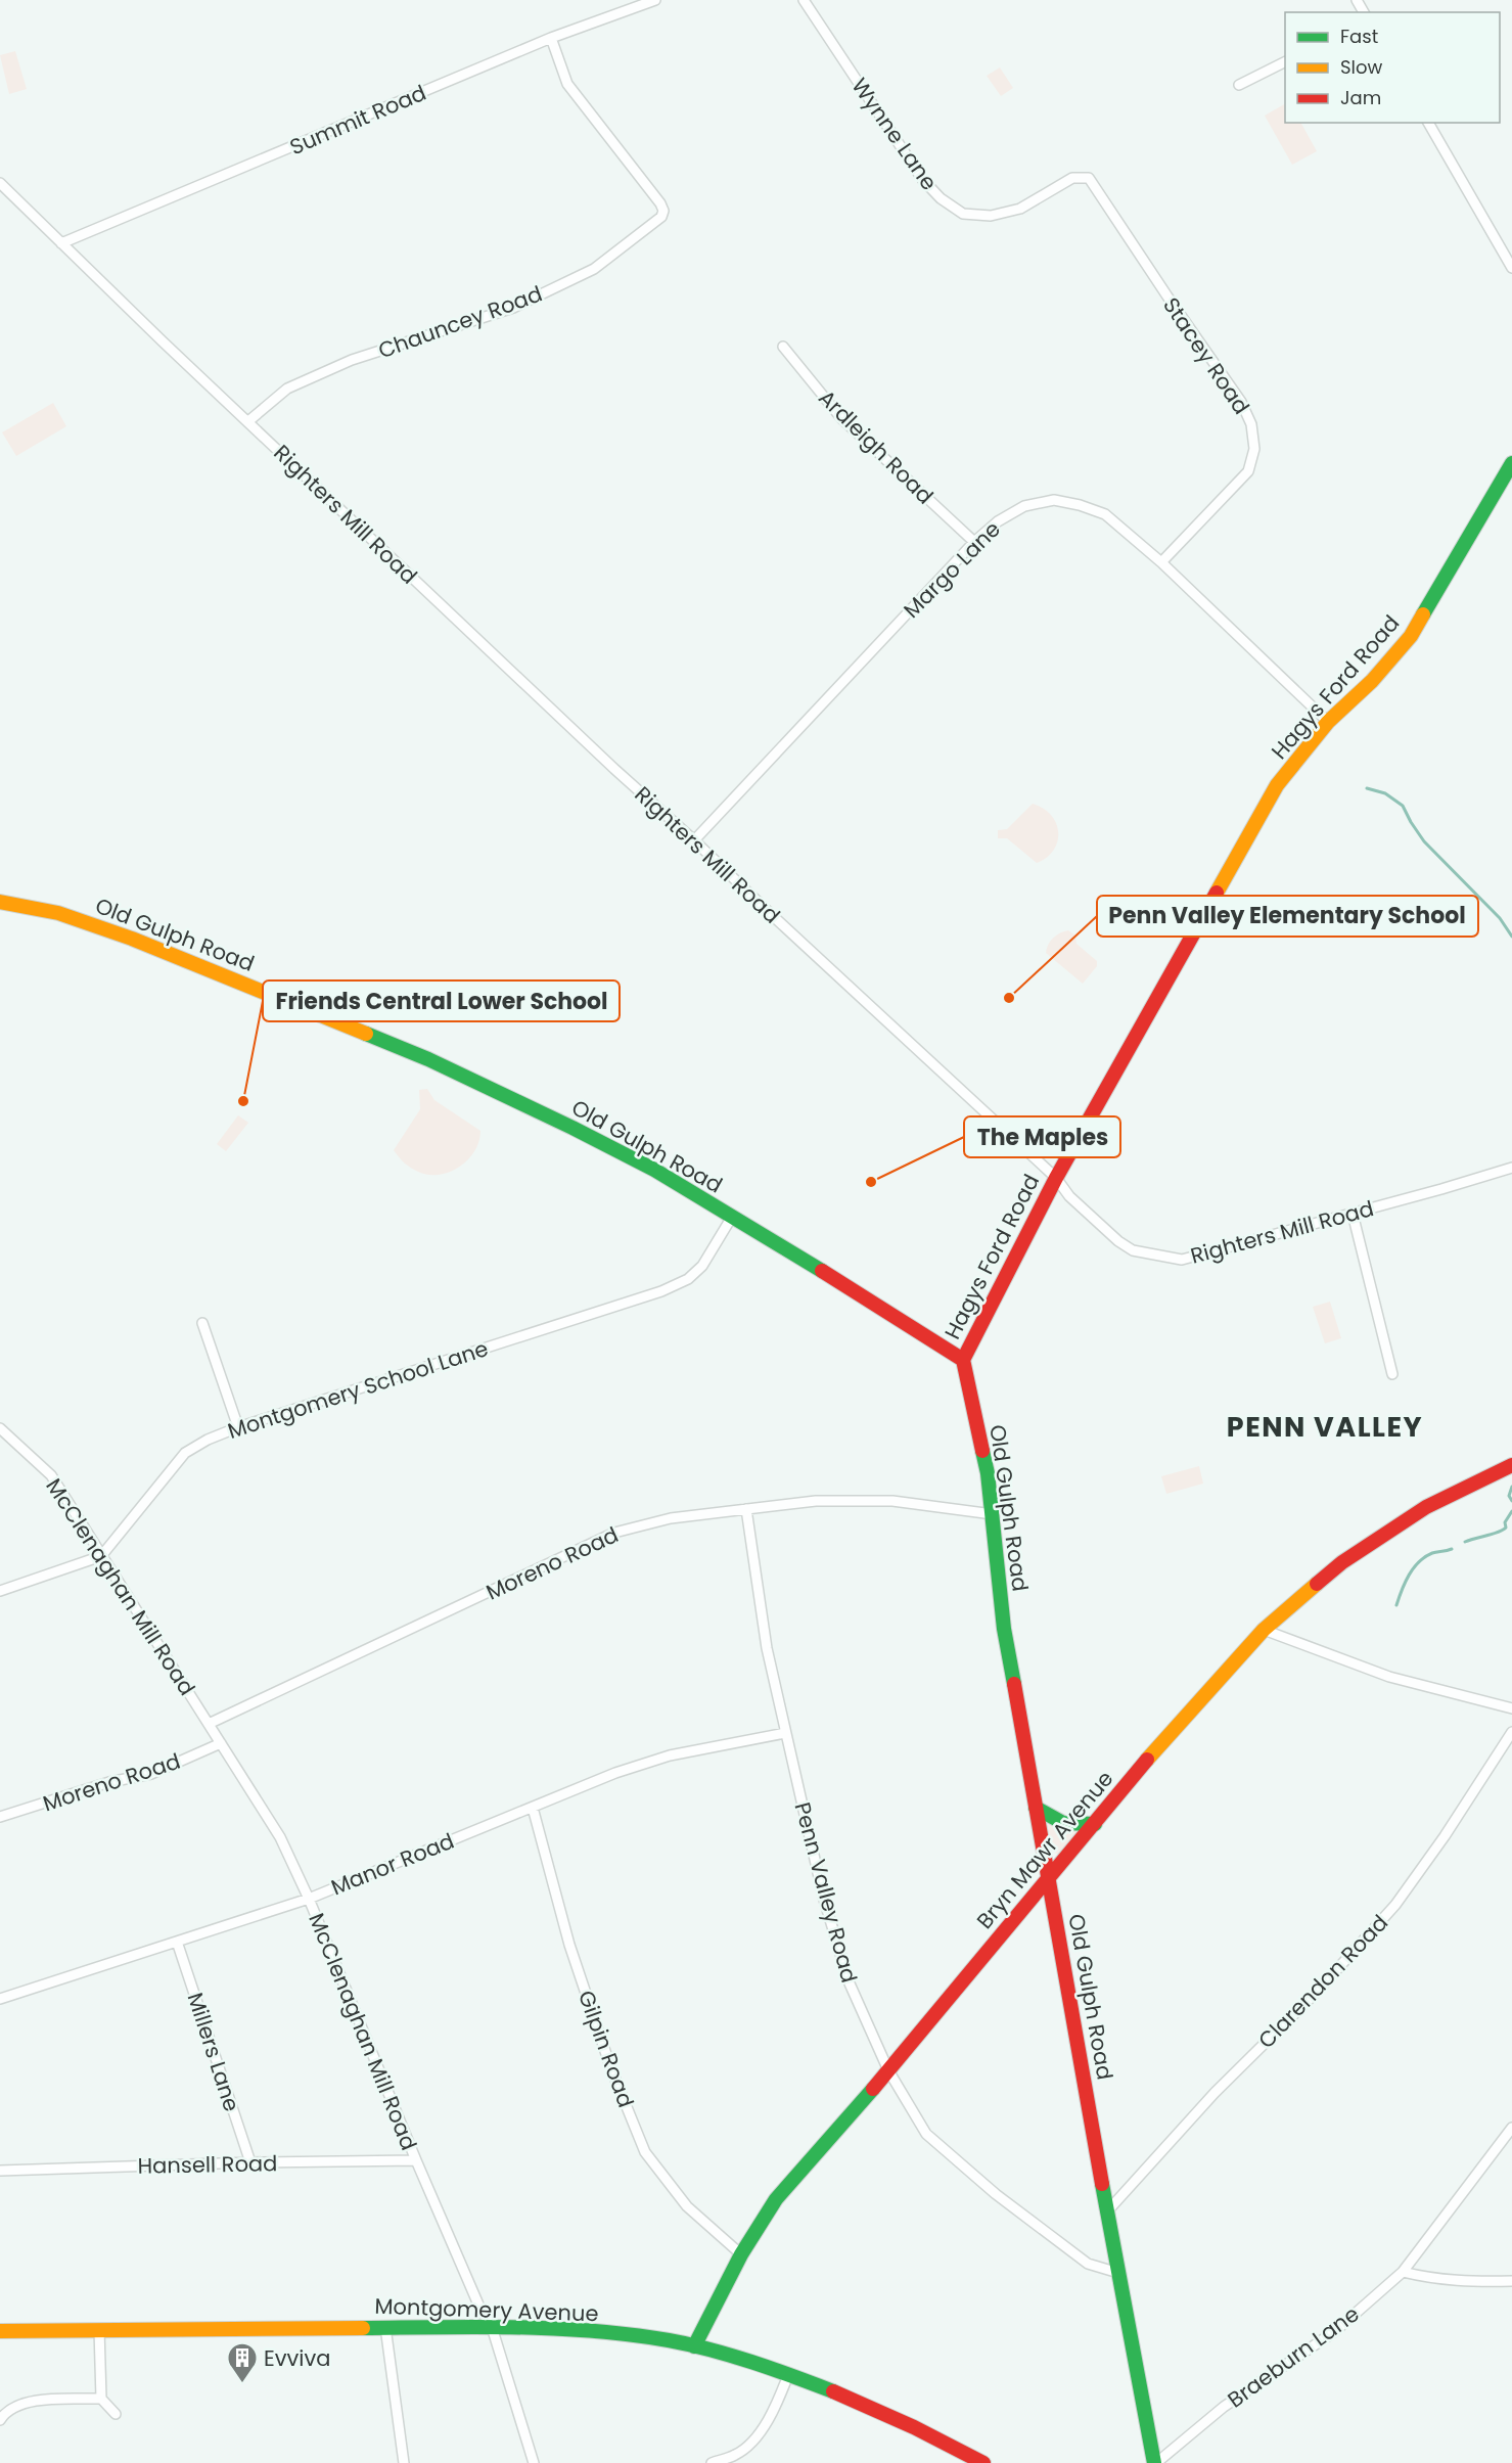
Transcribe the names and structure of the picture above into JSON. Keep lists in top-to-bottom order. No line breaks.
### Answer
{"streets":{"street":["Summit Road","Wynne Lane","Chauncey Road","Stacey Road","Ardleigh Road","Righters Mill Road","Margo Lane","Hagys Ford Road","Old Gulph Road","Montgomery School Lane","Moreno Road","McClenaghan Mill Road","Bryn Mawr Avenue","Manor Road","Penn Valley Road","Clarendon Road","Gilpin Road","Millers Lane","Hansell Road","Montgomery Avenue","Braeburn Lane"]},"crossings":[["Summit Road","Chauncey Road"],["Summit Road","Righters Mill Road"],["Wynne Lane","Stacey Road"],["Chauncey Road","Righters Mill Road"],["Stacey Road","Margo Lane"],["Ardleigh Road","Margo Lane"],["Righters Mill Road","Margo Lane"],["Righters Mill Road","Hagys Ford Road"],["Margo Lane","Hagys Ford Road"],["Hagys Ford Road","Old Gulph Road"],["Old Gulph Road","Montgomery School Lane"],["Old Gulph Road","Moreno Road"],["Old Gulph Road","Bryn Mawr Avenue"],["Old Gulph Road","Penn Valley Road"],["Old Gulph Road","Clarendon Road"],["Old Gulph Road","Braeburn Lane"],["Montgomery School Lane","McClenaghan Mill Road"],["Moreno Road","McClenaghan Mill Road"],["Moreno Road","Penn Valley Road"],["McClenaghan Mill Road","Manor Road"],["McClenaghan Mill Road","Hansell Road"],["McClenaghan Mill Road","Montgomery Avenue"],["Bryn Mawr Avenue","Penn Valley Road"],["Bryn Mawr Avenue","Gilpin Road"],["Bryn Mawr Avenue","Montgomery Avenue"],["Manor Road","Penn Valley Road"],["Manor Road","Gilpin Road"],["Manor Road","Millers Lane"],["Millers Lane","Hansell Road"]],"districts":["PENN VALLEY"],"places":{"other":["Penn Valley Elementary School","Friends Central Lower School","The Maples"],"building":["Evviva"]},"legend":["Fast","Slow","Jam"]}
